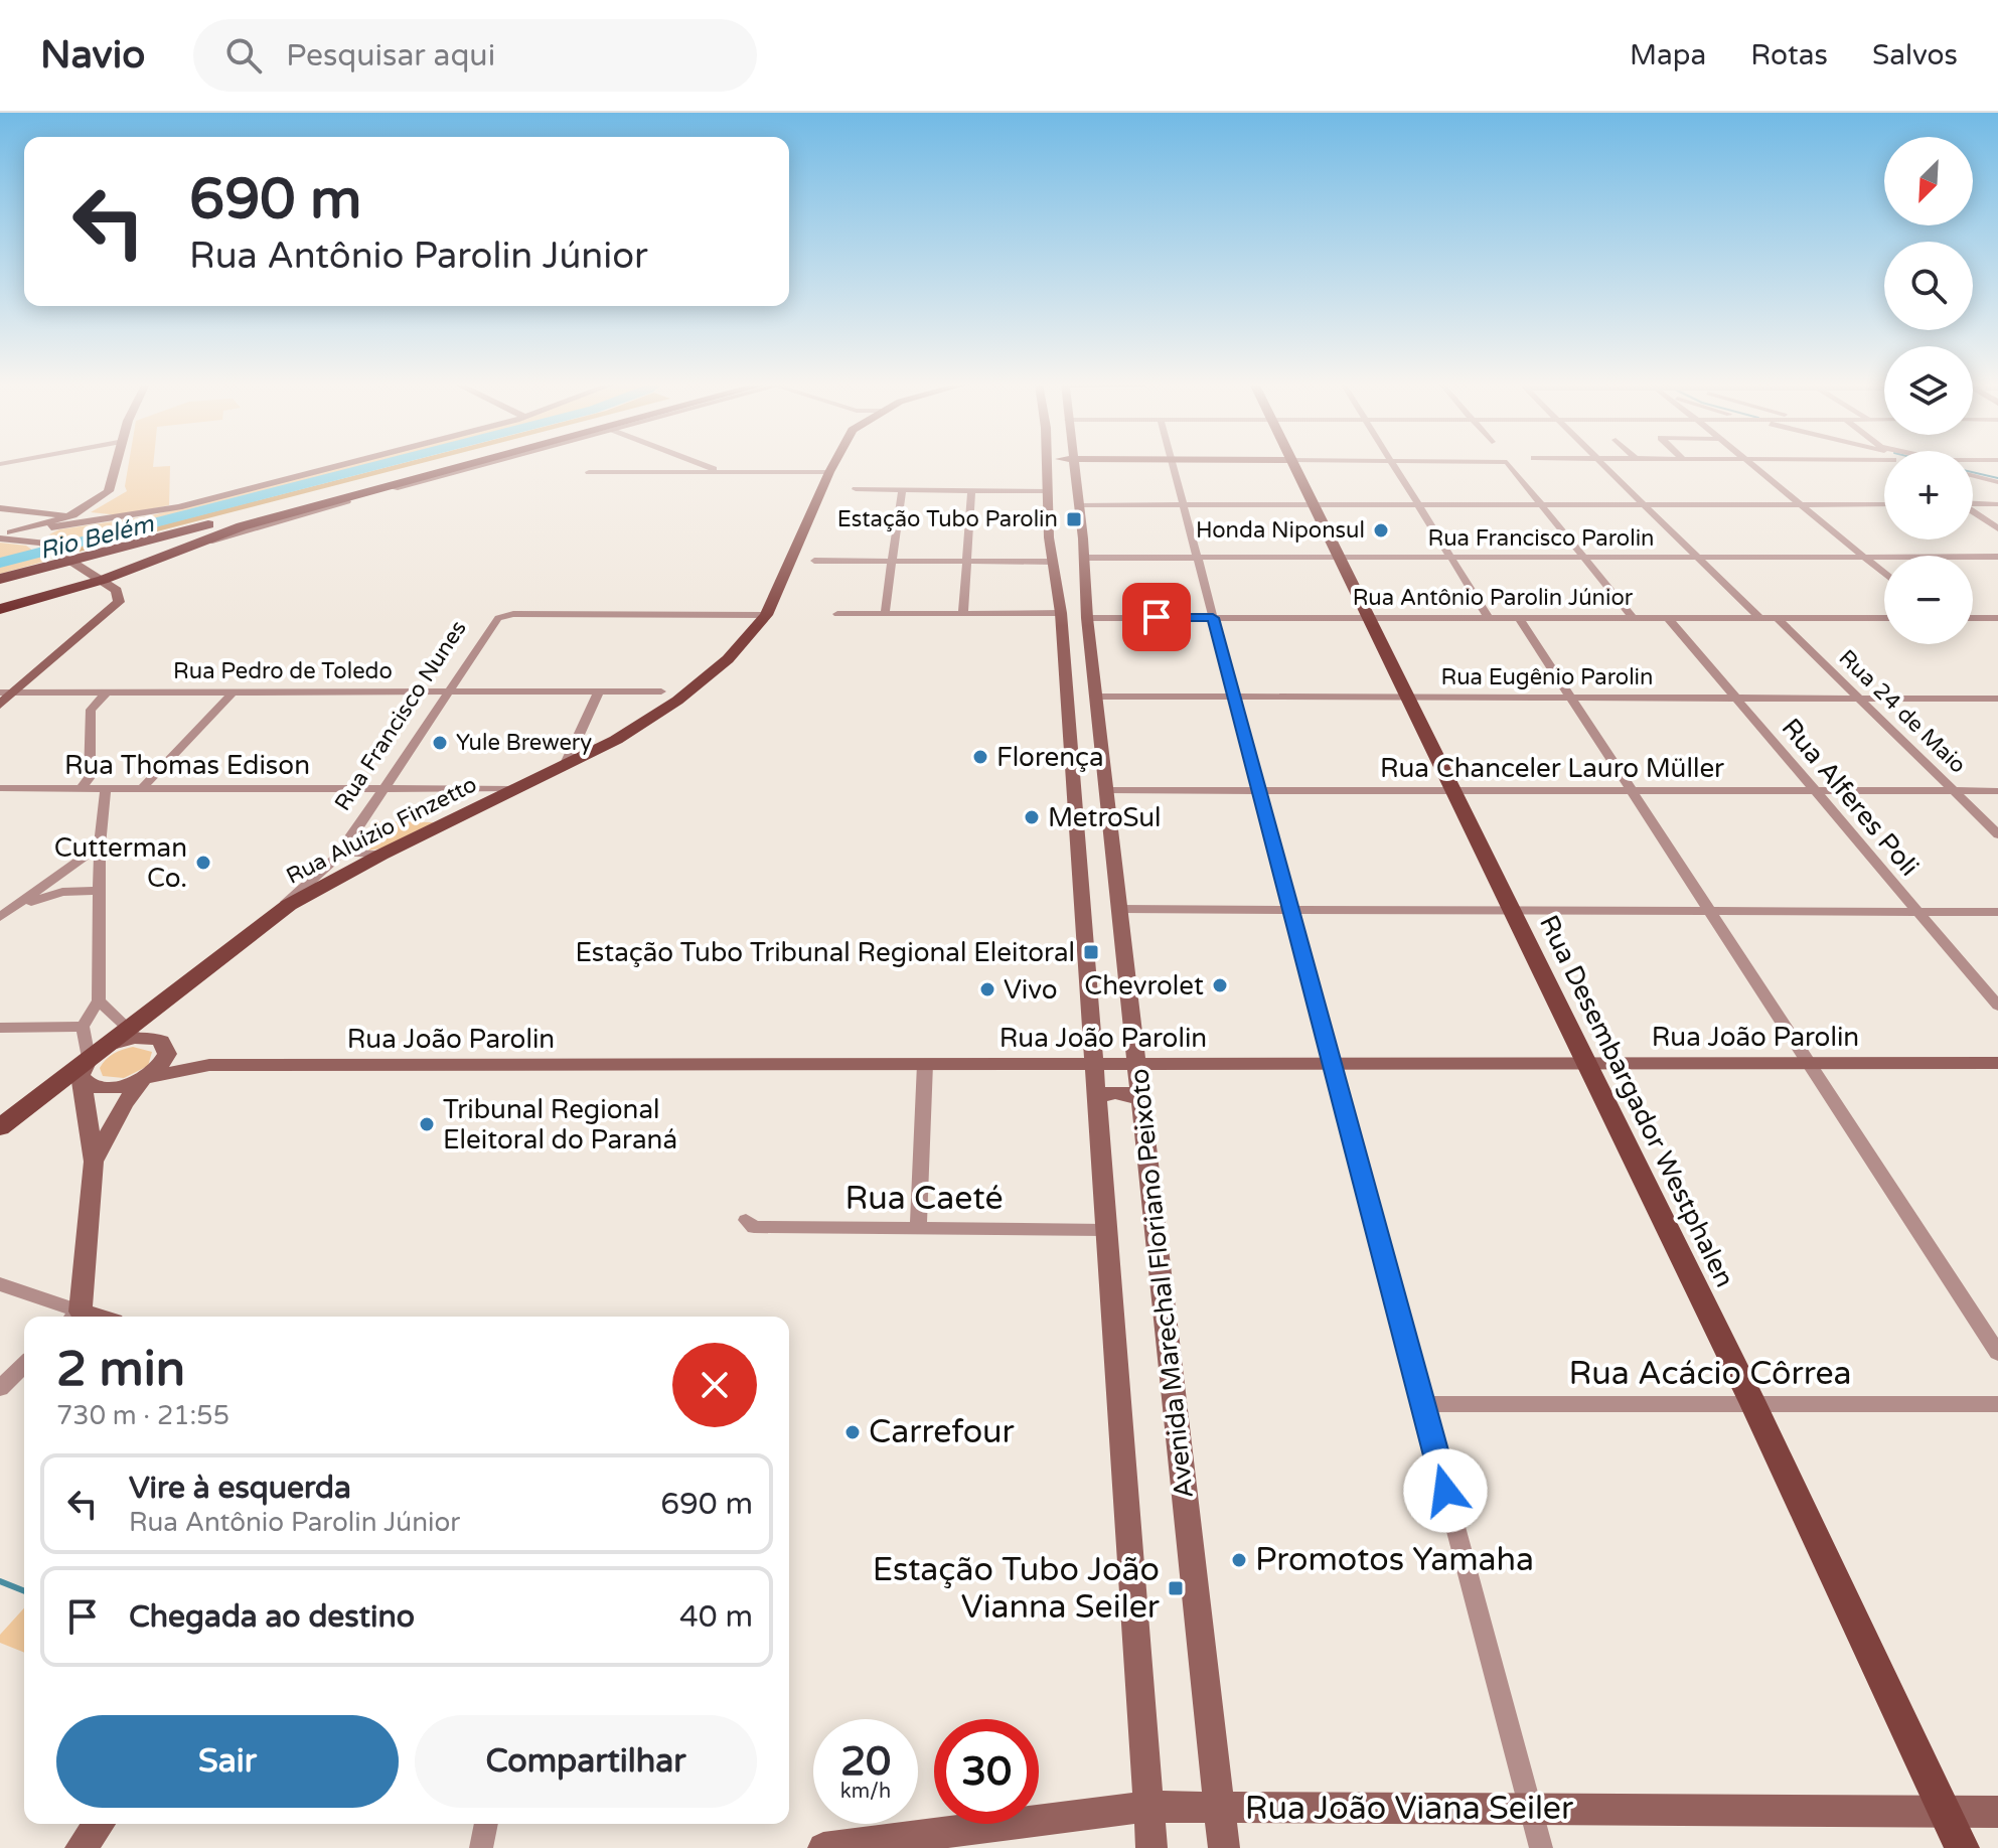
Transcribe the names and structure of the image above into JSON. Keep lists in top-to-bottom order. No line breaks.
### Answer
{"streets":{"main road":["Rua Francisco Nunes","Rua Aluízio Finzetto","Rua Desembargador Westphalen"],"street":["Rua Francisco Parolin","Rua Antônio Parolin Júnior","Rua Pedro de Toledo","Rua Eugênio Parolin","Rua 24 de Maio","Rua Thomas Edison","Rua Chanceler Lauro Müller","Rua Alferes Poli","Rua João Parolin","Rua Caeté","Avenida Marechal Floriano Peixoto","Rua Acácio Côrrea","Rua João Viana Seiler"]},"crossings":[["Rua Francisco Parolin","Rua Desembargador Westphalen"],["Rua Francisco Parolin","Avenida Marechal Floriano Peixoto"],["Rua Antônio Parolin Júnior","Rua 24 de Maio"],["Rua Antônio Parolin Júnior","Rua Alferes Poli"],["Rua Antônio Parolin Júnior","Rua Desembargador Westphalen"],["Rua Antônio Parolin Júnior","Avenida Marechal Floriano Peixoto"],["Rua Pedro de Toledo","Rua Francisco Nunes"],["Rua Eugênio Parolin","Rua 24 de Maio"],["Rua Eugênio Parolin","Rua Alferes Poli"],["Rua Eugênio Parolin","Rua Desembargador Westphalen"],["Rua Eugênio Parolin","Avenida Marechal Floriano Peixoto"],["Rua 24 de Maio","Rua Chanceler Lauro Müller"],["Rua Francisco Nunes","Rua Thomas Edison"],["Rua Francisco Nunes","Rua Aluízio Finzetto"],["Rua Francisco Nunes","Rua João Parolin"],["Rua Thomas Edison","Rua Aluízio Finzetto"],["Rua Chanceler Lauro Müller","Rua Alferes Poli"],["Rua Chanceler Lauro Müller","Rua Desembargador Westphalen"],["Rua Chanceler Lauro Müller","Avenida Marechal Floriano Peixoto"],["Rua João Parolin","Rua Desembargador Westphalen"],["Rua João Parolin","Avenida Marechal Floriano Peixoto"],["Rua Desembargador Westphalen","Rua Acácio Côrrea"],["Rua Desembargador Westphalen","Rua João Viana Seiler"],["Rua Caeté","Avenida Marechal Floriano Peixoto"],["Avenida Marechal Floriano Peixoto","Rua João Viana Seiler"]],"water":["Rio Belém"],"places":{"transit":["Estação Tubo Parolin","Estação Tubo Tribunal Regional Eleitoral","Estação Tubo João Vianna Seiler"],"other":["Honda Niponsul","Yule Brewery","Florença","MetroSul","Cutterman Co.","Chevrolet","Vivo","Tribunal Regional Eleitoral do Paraná","Carrefour","Promotos Yamaha"]},"north":"bottom left","page":{"header":"Navio","search":"Pesquisar aqui","nav":["Mapa","Rotas","Salvos"],"map_buttons":["+","−"],"turn":["690 m","Rua Antônio Parolin Júnior"],"heading":["2 min","730 m · 21:55"],"list":[{"name":"Vire à esquerda","note":"Rua Antônio Parolin Júnior","value":"690 m"},{"name":"Chegada ao destino","value":"40 m"}],"buttons":["Sair","Compartilhar"],"speed":"20 km/h","limit":"30"}}
